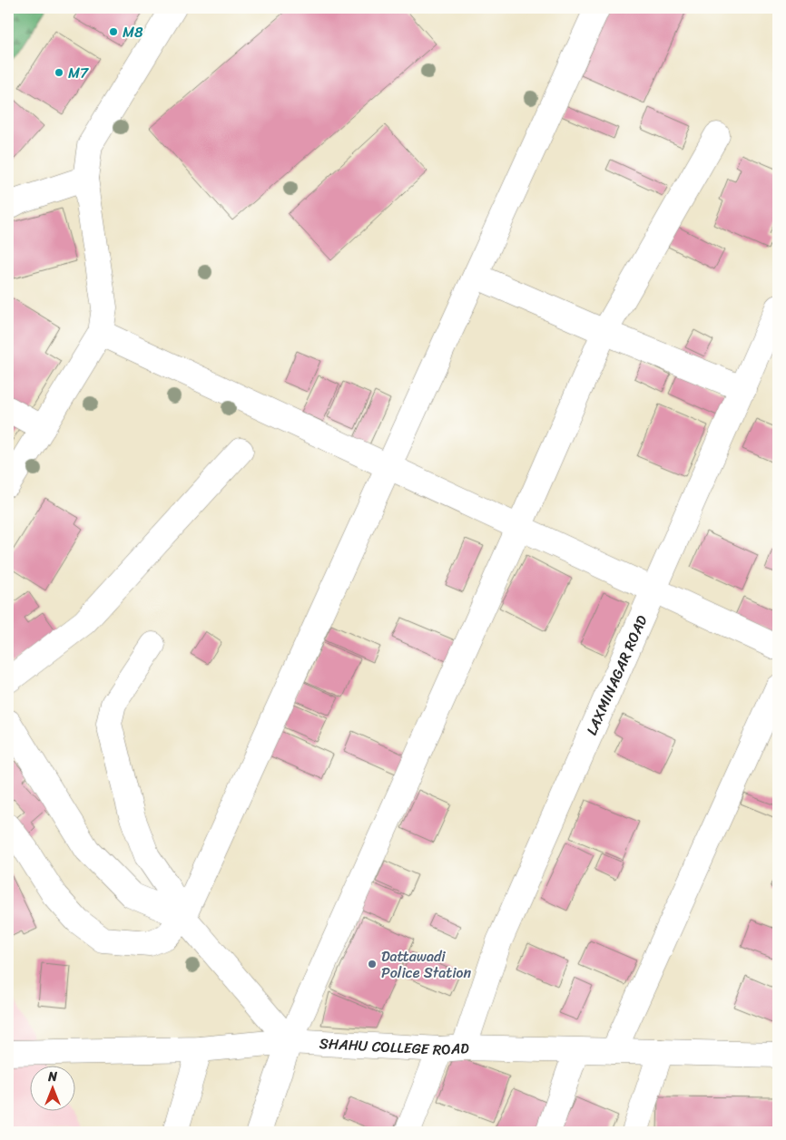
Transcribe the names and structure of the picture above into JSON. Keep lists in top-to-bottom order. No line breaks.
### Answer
{"streets":{"street":["LAXMINAGAR ROAD","SHAHU COLLEGE ROAD"]},"crossings":[["LAXMINAGAR ROAD","SHAHU COLLEGE ROAD"]],"places":["M8","M7","Dattawadi Police Station"],"north":"top"}
